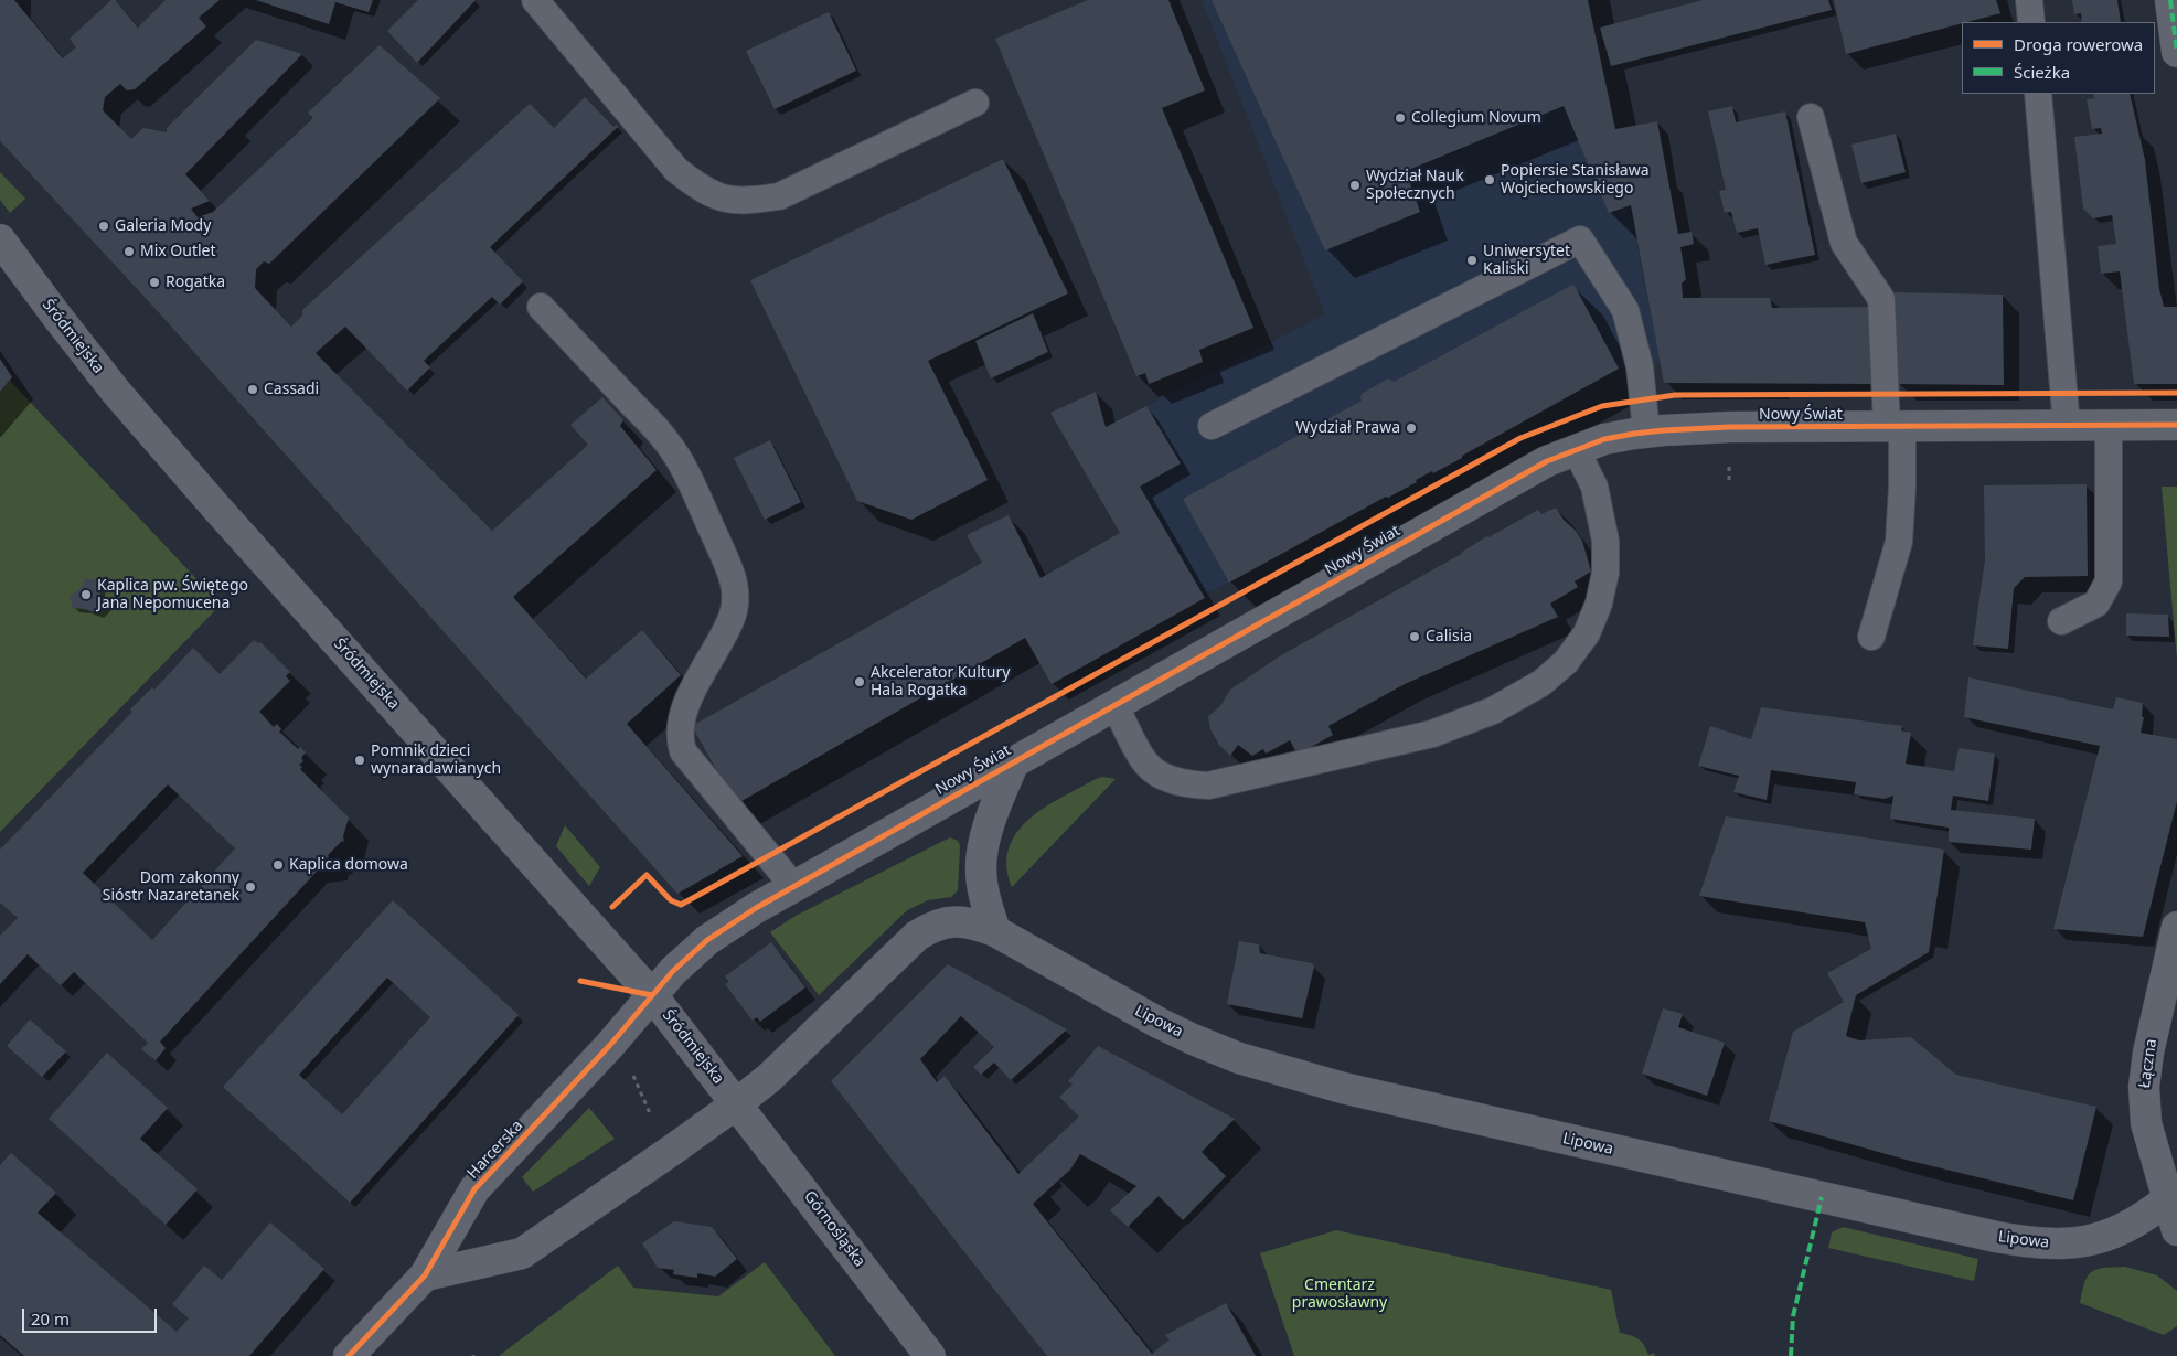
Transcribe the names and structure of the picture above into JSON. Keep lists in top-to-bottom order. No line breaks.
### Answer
{"streets":{"street":["Śródmiejska","Nowy Świat","Lipowa","Łączna","Harcerska","Górnośląska"]},"crossings":[["Śródmiejska","Nowy Świat"],["Śródmiejska","Harcerska"],["Śródmiejska","Górnośląska"],["Nowy Świat","Harcerska"],["Lipowa","Łączna"]],"parks":["Cmentarz prawosławny"],"places":["Collegium Novum","Popiersie Stanisława Wojciechowskiego","Wydział Nauk Społecznych","Galeria Mody","Mix Outlet","Uniwersytet Kaliski","Rogatka","Cassadi","Wydział Prawa","Kaplica pw. Świętego Jana Nepomucena","Calisia","Akcelerator Kultury Hala Rogatka","Pomnik dzieci wynaradawianych","Kaplica domowa","Dom zakonny Sióstr Nazaretanek"],"legend":["Droga rowerowa","Ścieżka"],"scale_bar":"20 m"}
